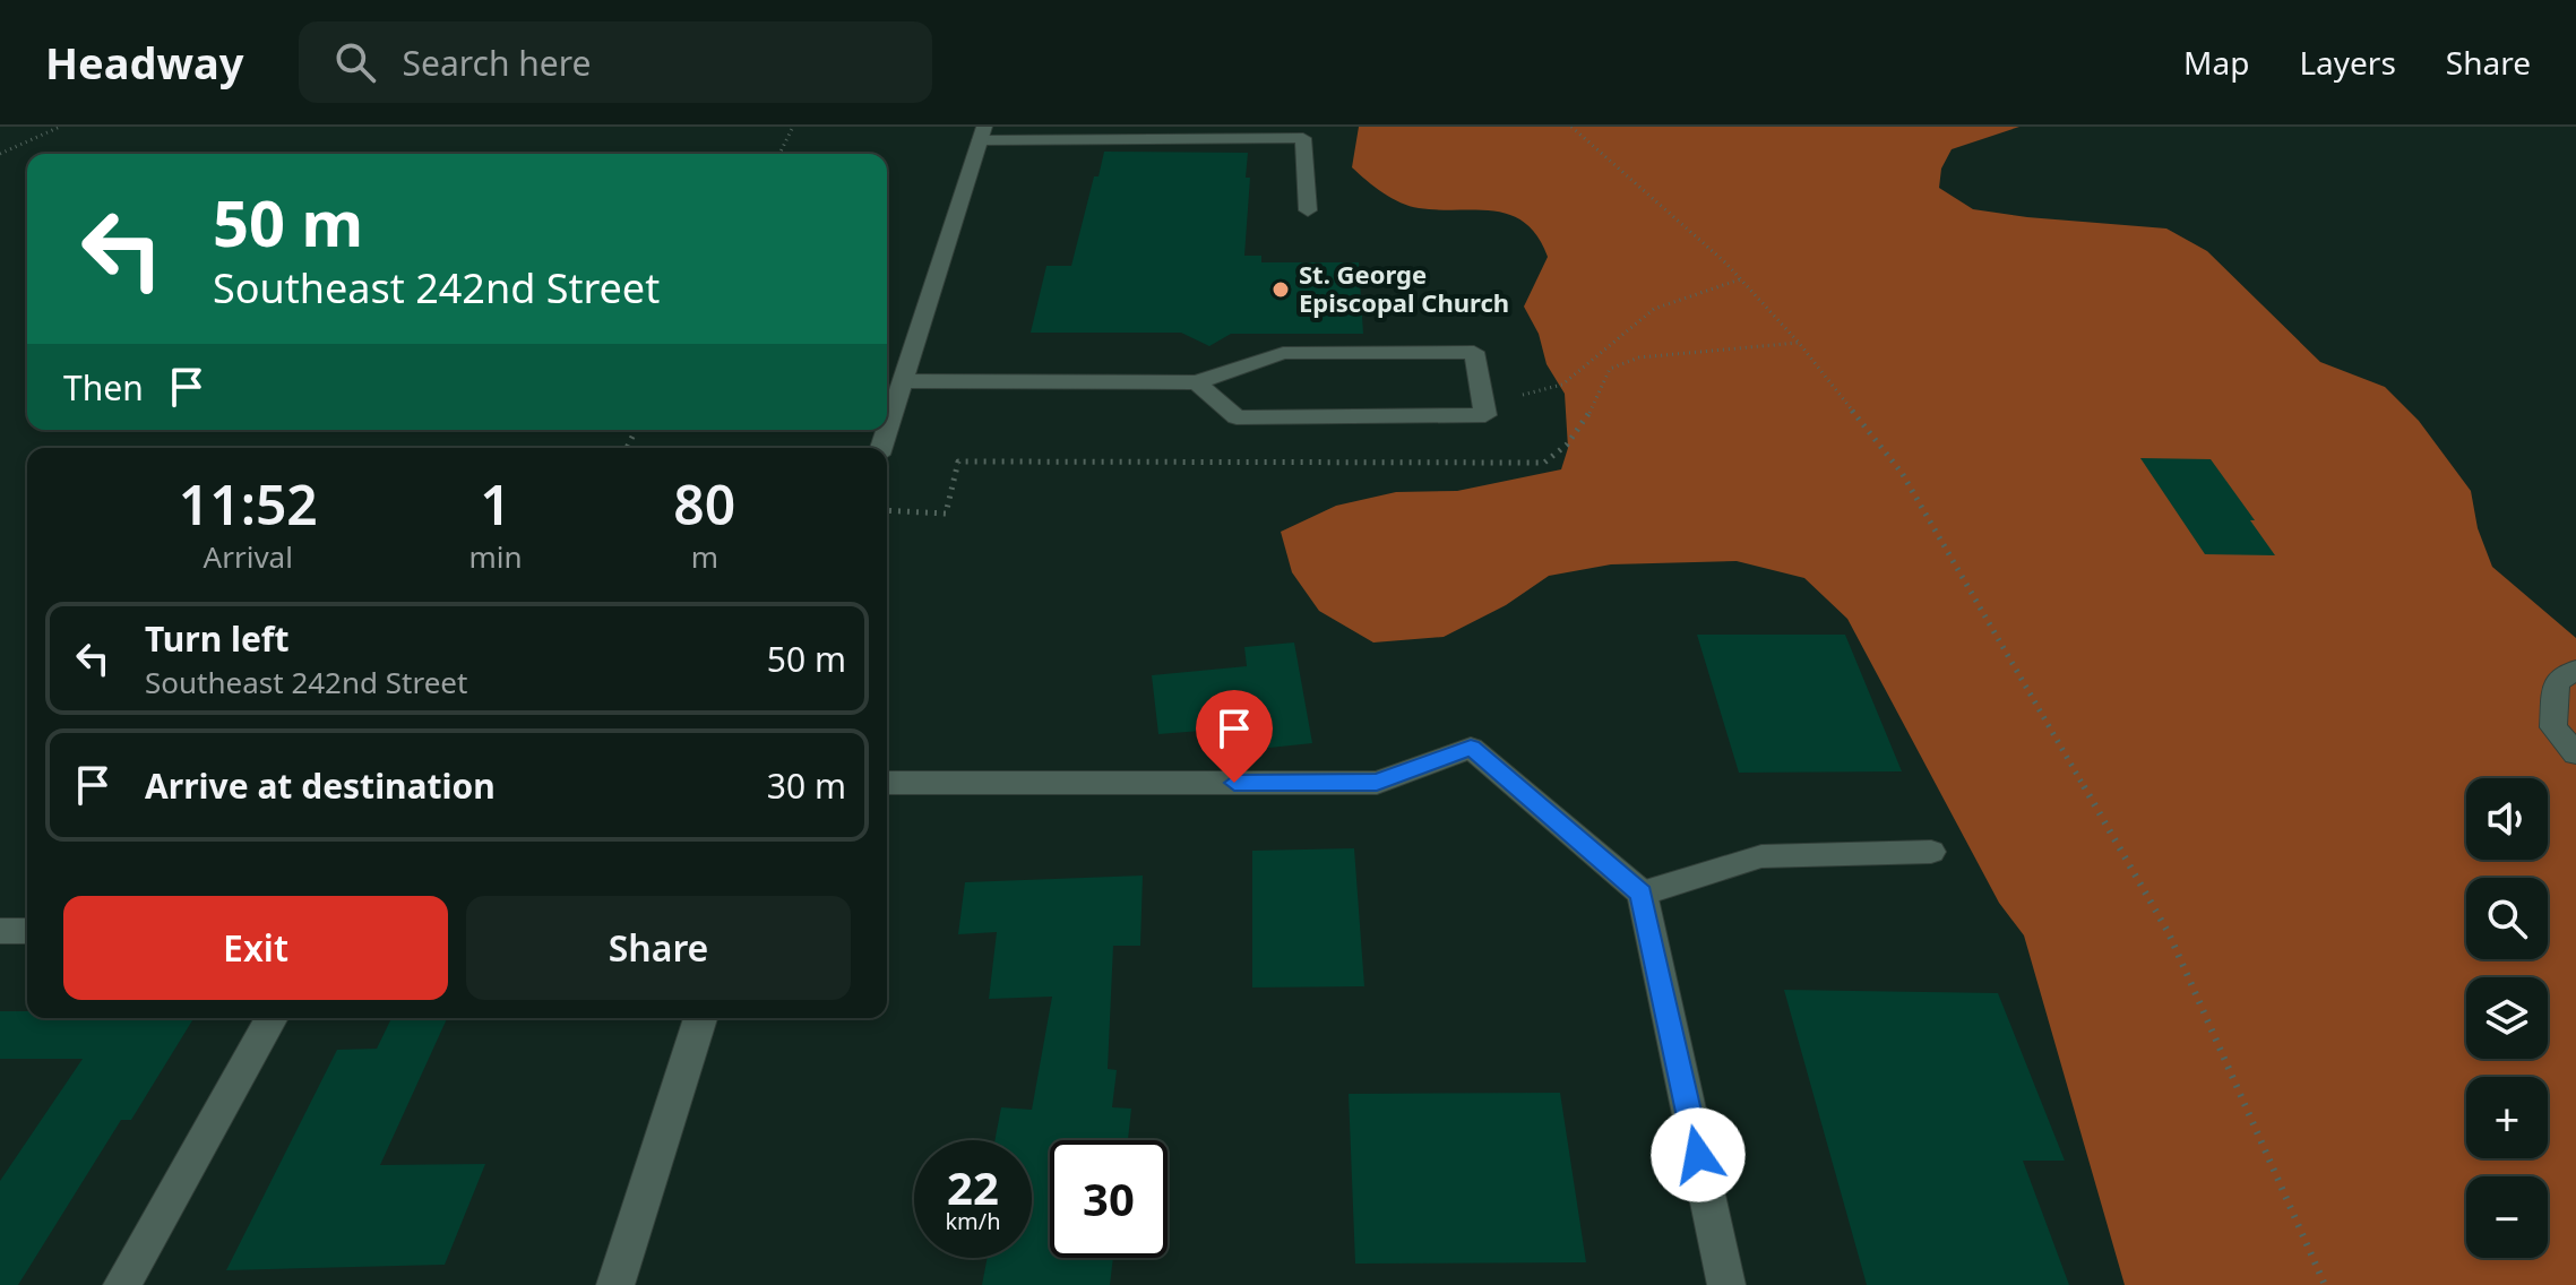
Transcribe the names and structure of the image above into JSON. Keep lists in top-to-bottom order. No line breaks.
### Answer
{"places":["St. George Episcopal Church"],"page":{"header":"Headway","search":"Search here","nav":["Map","Layers","Share"],"turn":["50 m","Southeast 242nd Street"],"then":"Then","eta":["11:52","Arrival","1","min","80","m"],"list":[{"name":"Turn left","note":"Southeast 242nd Street","value":"50 m"},{"name":"Arrive at destination","value":"30 m"}],"map_buttons":["+","−"],"buttons":["Exit","Share"],"speed":"22 km/h","limit":"30"}}
